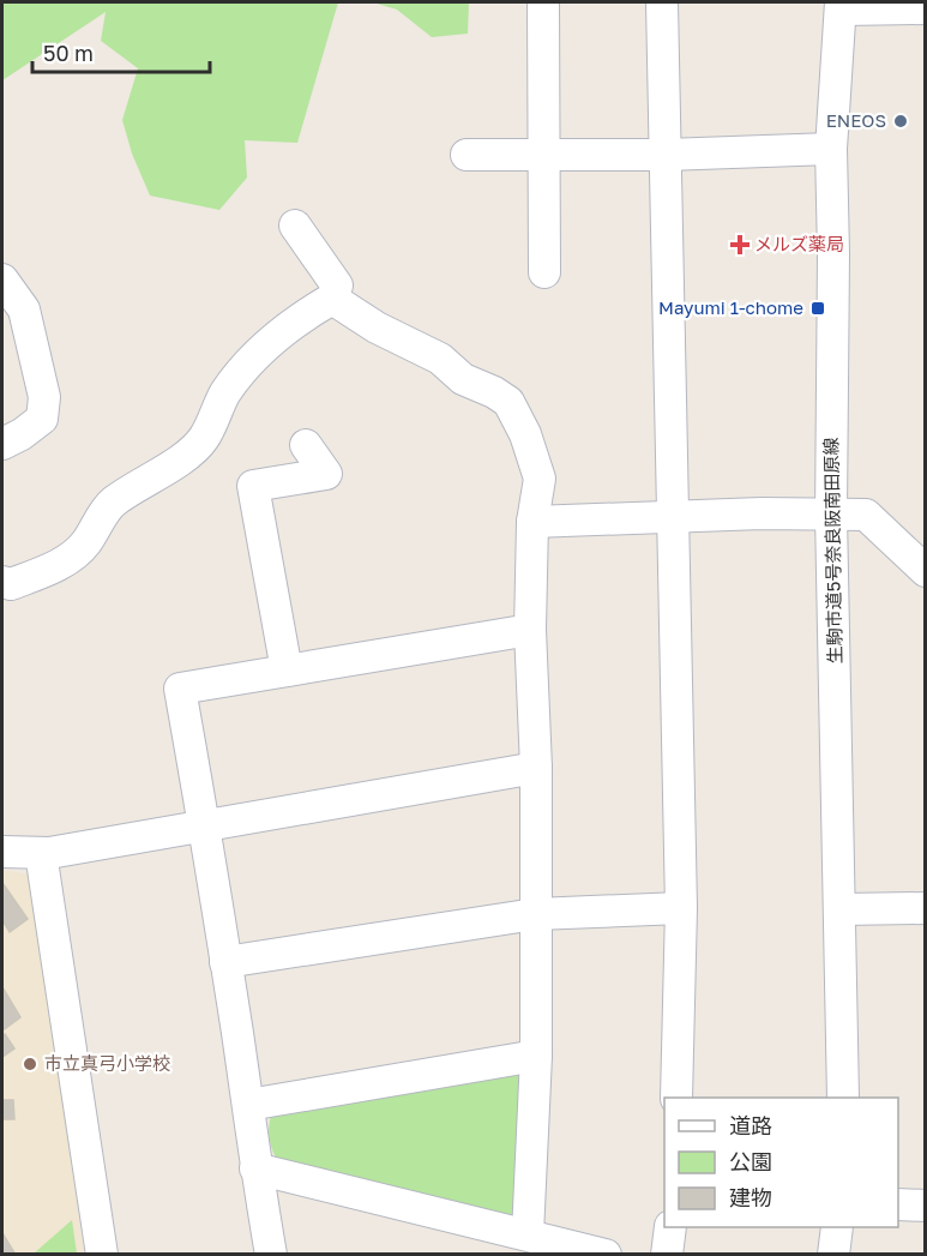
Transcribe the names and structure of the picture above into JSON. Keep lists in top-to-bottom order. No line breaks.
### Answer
{"streets":{"street":["生駒市道5号奈良阪南田原線"]},"places":{"other":["ENEOS","市立真弓小学校"],"health":["メルズ薬局"],"transit":["Mayumi 1-chome"]},"legend":["道路","公園","建物"],"scale_bar":"50 m"}
